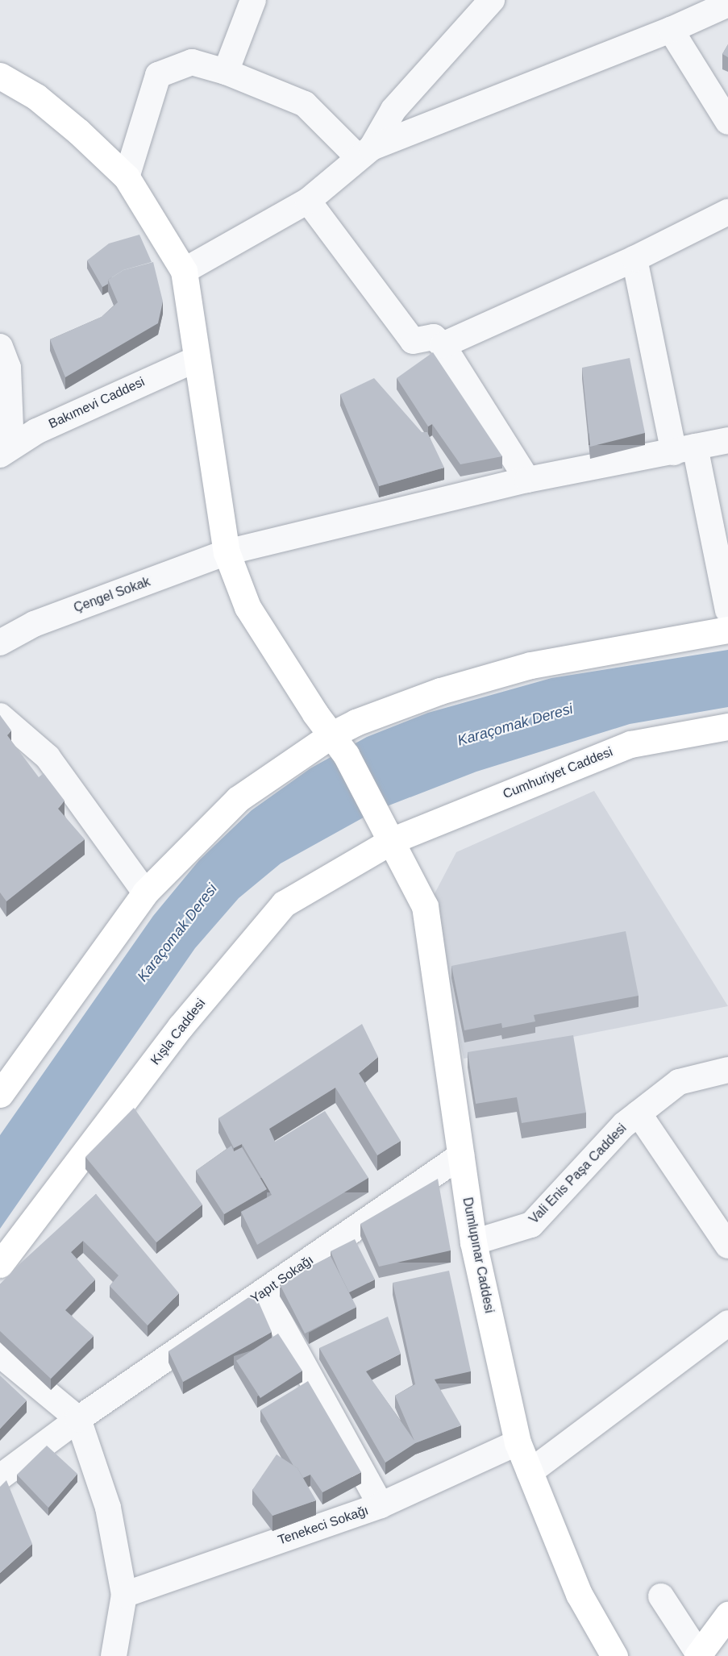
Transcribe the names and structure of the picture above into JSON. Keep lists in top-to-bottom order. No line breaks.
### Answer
{"streets":{"main road":["Cumhuriyet Caddesi","Kışla Caddesi","Dumlupınar Caddesi"],"street":["Bakımevi Caddesi","Çengel Sokak","Vali Enis Paşa Caddesi","Yapıt Sokağı","Tenekeci Sokağı"]},"crossings":[["Bakımevi Caddesi","Dumlupınar Caddesi"],["Çengel Sokak","Dumlupınar Caddesi"],["Cumhuriyet Caddesi","Kışla Caddesi"],["Cumhuriyet Caddesi","Dumlupınar Caddesi"],["Kışla Caddesi","Dumlupınar Caddesi"],["Vali Enis Paşa Caddesi","Dumlupınar Caddesi"],["Dumlupınar Caddesi","Yapıt Sokağı"],["Dumlupınar Caddesi","Tenekeci Sokağı"]],"water":["Karaçomak Deresi"]}
